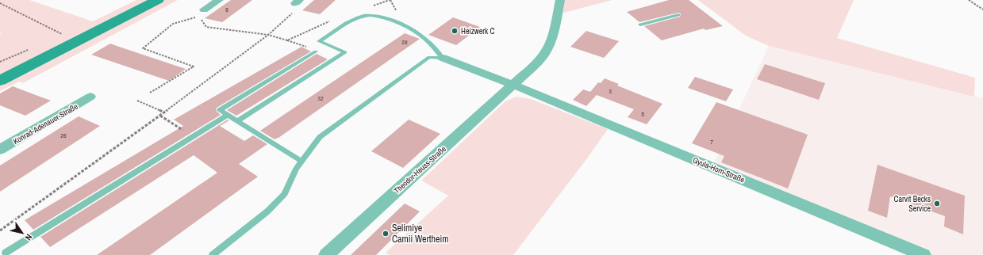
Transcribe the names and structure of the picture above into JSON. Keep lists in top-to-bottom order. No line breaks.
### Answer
{"streets":{"street":["Konrad-Adenauer-Straße","Theodor-Heuss-Straße","Gyula-Horn-Straße"]},"crossings":[["Theodor-Heuss-Straße","Gyula-Horn-Straße"]],"places":["Heizwerk C","Carvit Becks Service","Selimiye Camii Wertheim"],"house_numbers":["6","28","3","32","5","26","7"],"north":"bottom right"}
